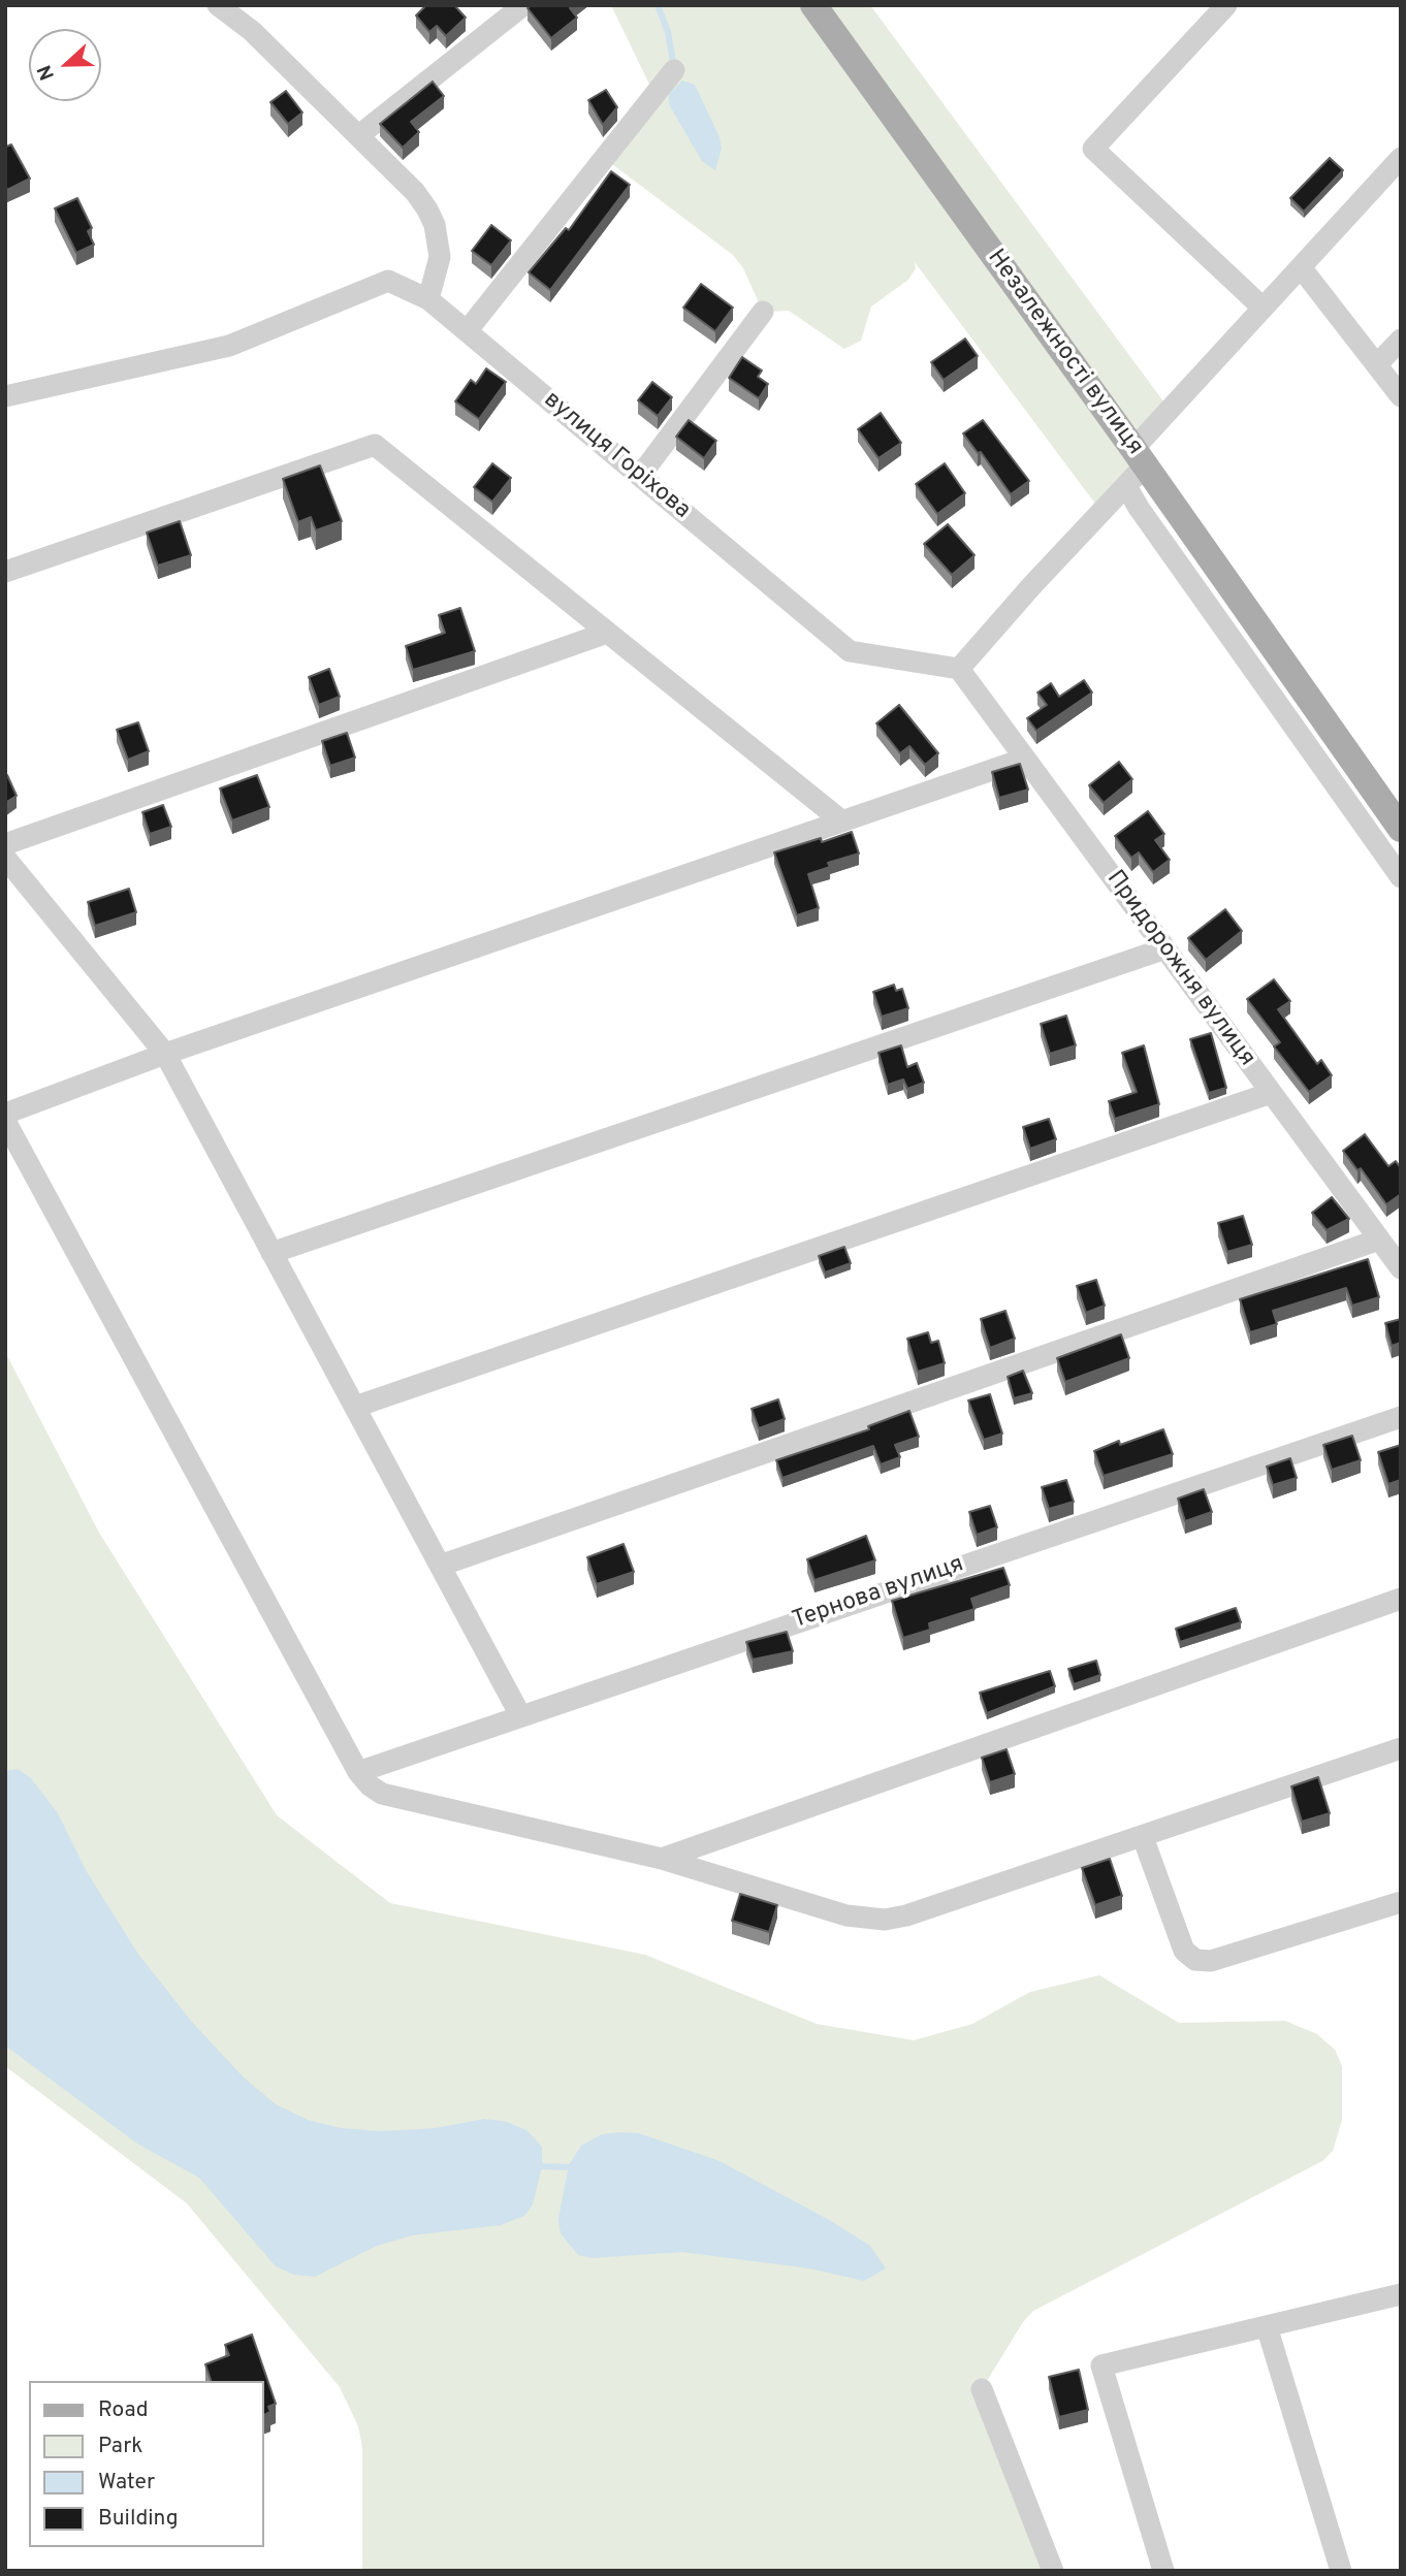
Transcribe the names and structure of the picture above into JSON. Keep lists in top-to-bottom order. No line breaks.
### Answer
{"streets":{"street":["Незалежності вулиця","вулиця Горіхова","Придорожня вулиця","Тернова вулиця"]},"crossings":[["вулиця Горіхова","Придорожня вулиця"]],"legend":["Road","Park","Water","Building"],"north":"left"}
